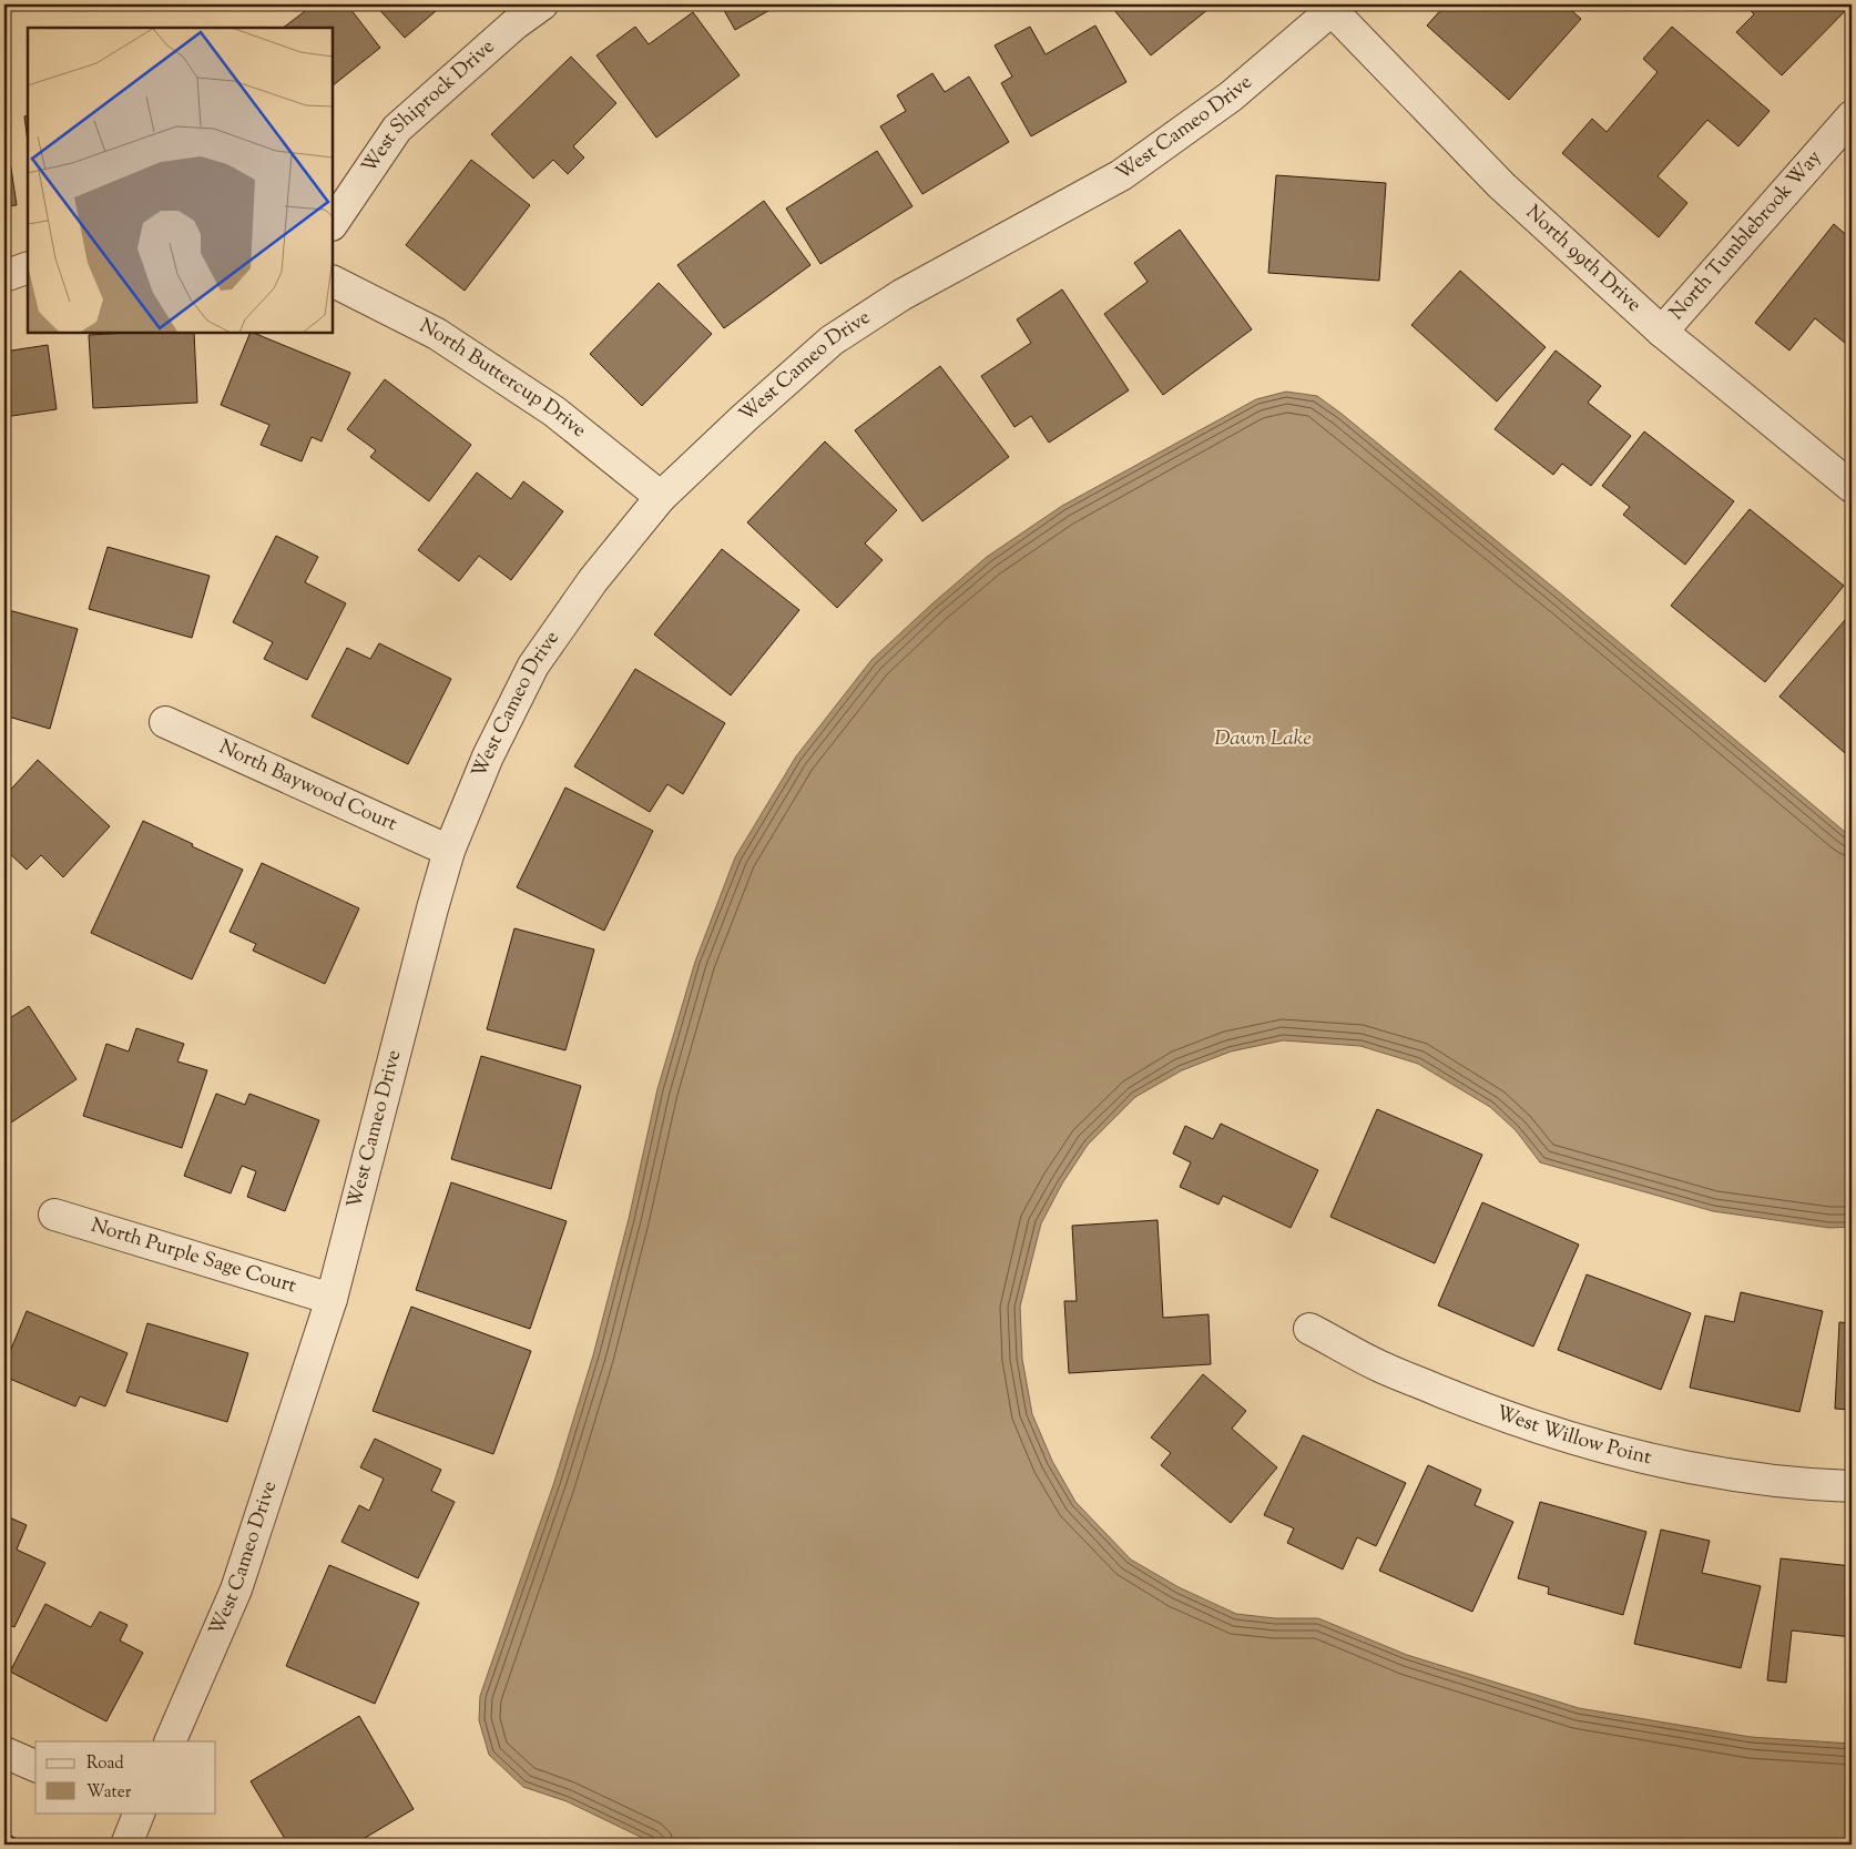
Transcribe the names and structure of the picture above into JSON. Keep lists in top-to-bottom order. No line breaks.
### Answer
{"streets":{"street":["West Shiprock Drive","West Cameo Drive","North Tumblebrook Way","North 99th Drive","North Buttercup Drive","North Baywood Court","North Purple Sage Court","West Willow Point"]},"crossings":[["West Cameo Drive","North 99th Drive"],["West Cameo Drive","North Buttercup Drive"],["West Cameo Drive","North Baywood Court"],["West Cameo Drive","North Purple Sage Court"],["North Tumblebrook Way","North 99th Drive"]],"water":["Dawn Lake"],"legend":["Road","Water"]}
